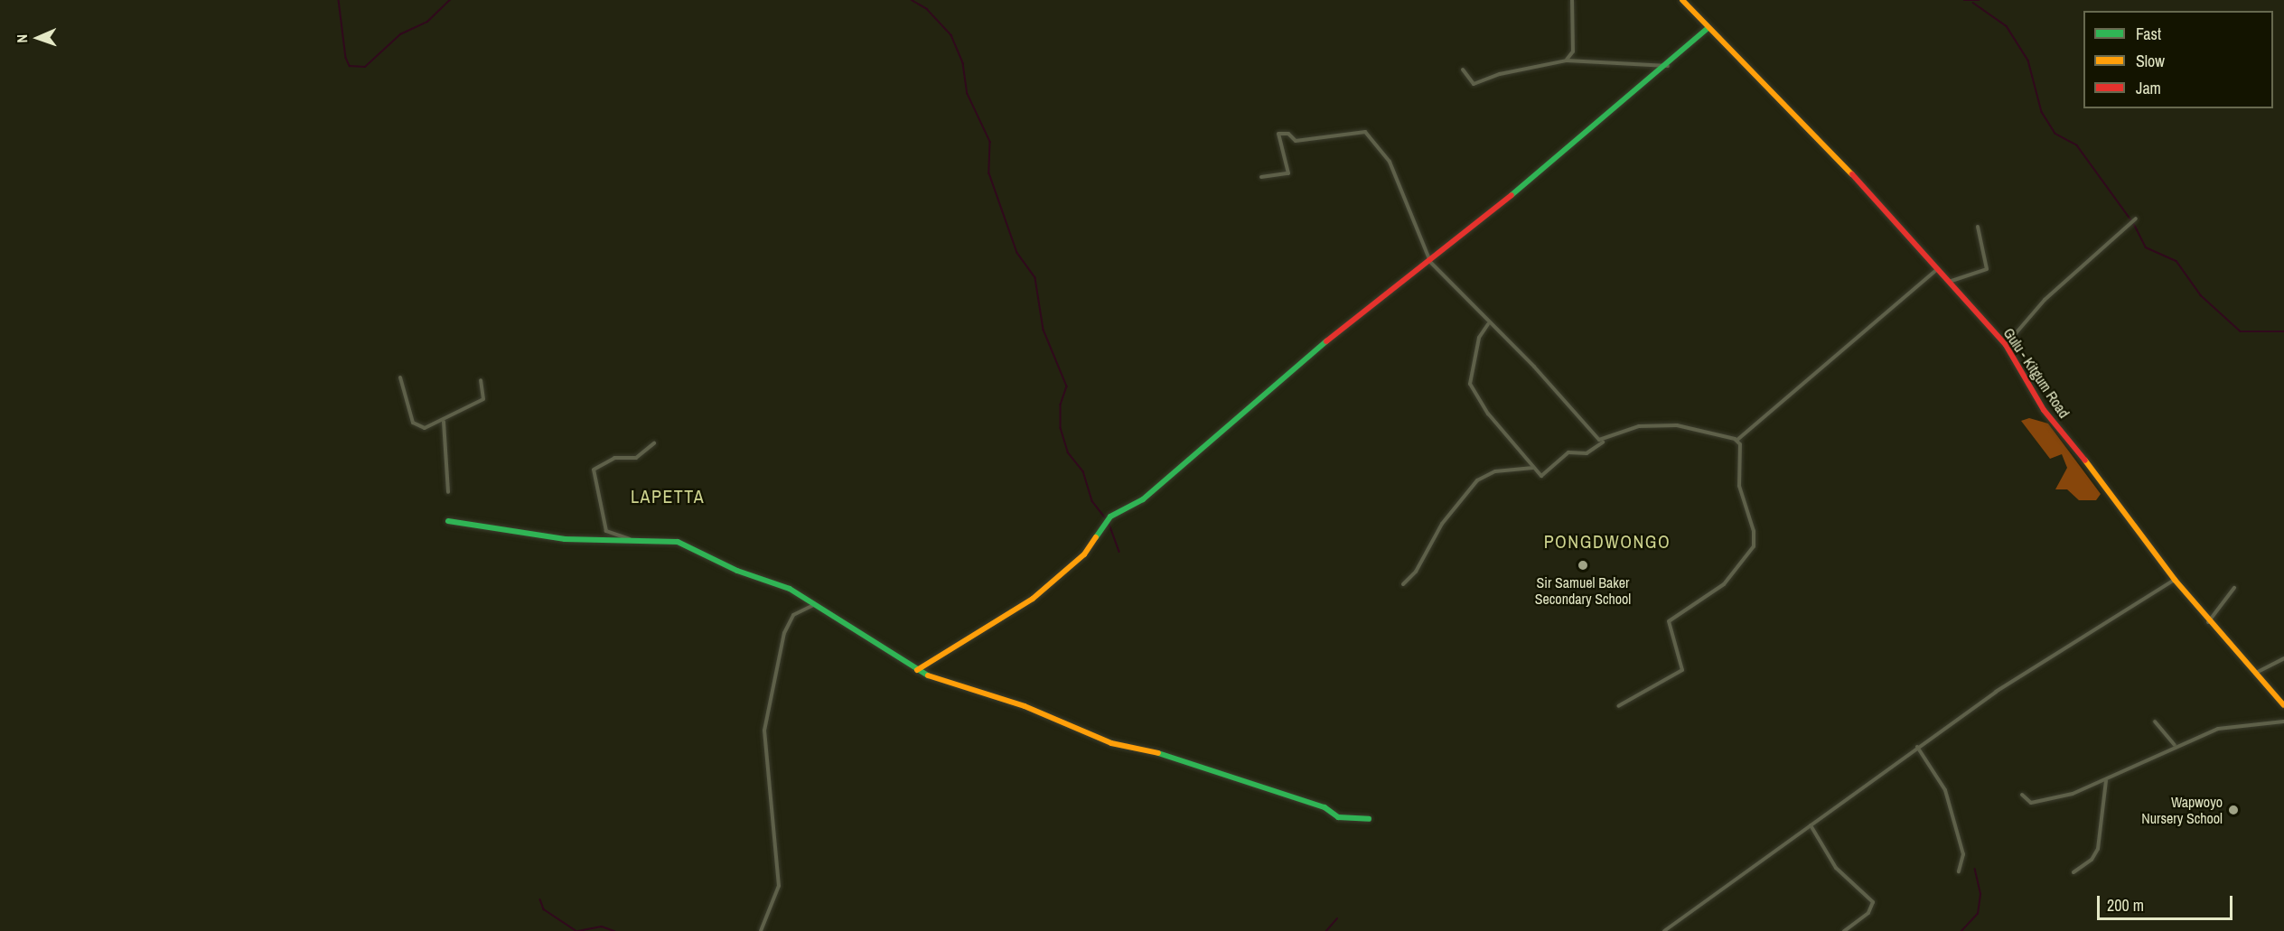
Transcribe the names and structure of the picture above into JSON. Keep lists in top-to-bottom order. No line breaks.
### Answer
{"streets":{"street":["Gulu - Kitgum Road"]},"districts":["LAPETTA","PONGDWONGO"],"places":["Sir Samuel Baker Secondary School","Wapwoyo Nursery School"],"legend":["Fast","Slow","Jam"],"scale_bar":"200 m","north":"left"}
